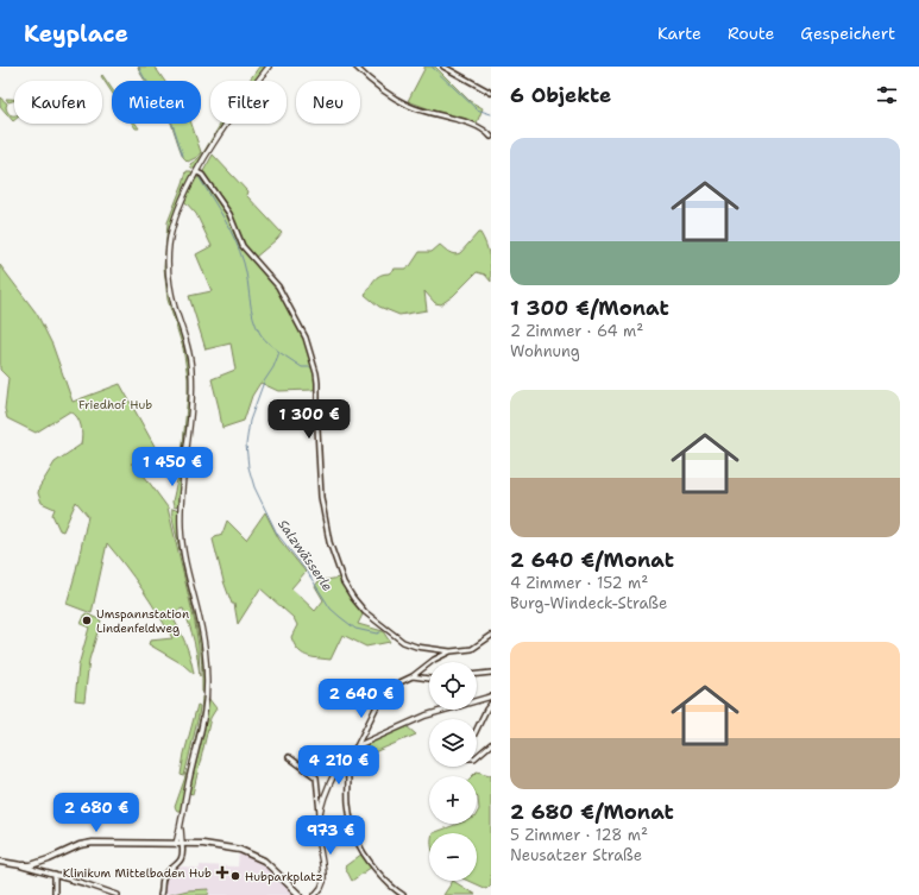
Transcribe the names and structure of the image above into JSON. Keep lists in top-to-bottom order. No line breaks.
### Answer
{"water":["Salzwässerle"],"parks":["Friedhof Hub"],"places":{"other":["Umspannstation Lindenfeldweg","Hubparkplatz"],"health":["Klinikum Mittelbaden Hub"]},"page":{"header":"Keyplace","nav":["Karte","Route","Gespeichert"],"heading":"6 Objekte","chip":["Kaufen","Mieten","Filter","Neu"],"list":[{"name":"1 300 €/Monat","note":"2 Zimmer · 64 m² · Wohnung"},{"name":"2 640 €/Monat","note":"4 Zimmer · 152 m² · Burg-Windeck-Straße"},{"name":"2 680 €/Monat","note":"5 Zimmer · 128 m² · Neusatzer Straße"}],"price":["1 300 €","1 450 €","2 640 €","4 210 €","2 680 €","973 €"],"map_buttons":["+","−"]}}
